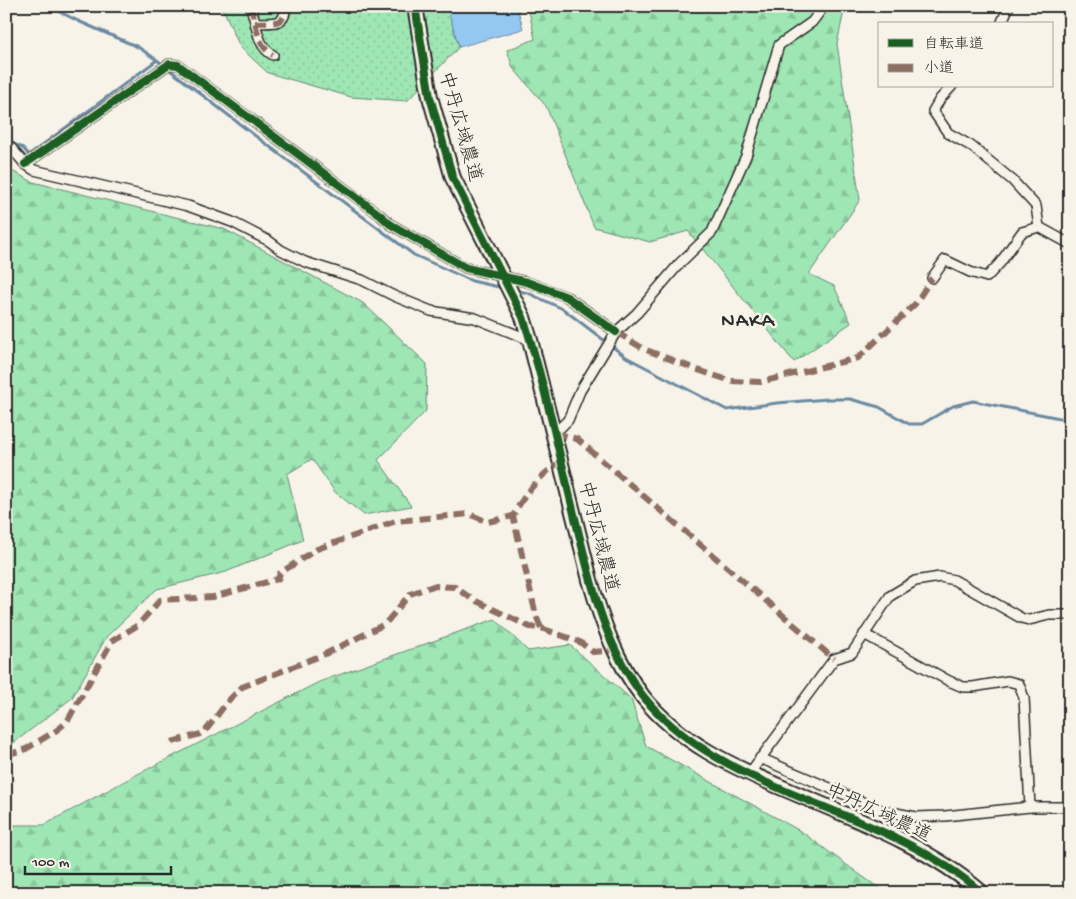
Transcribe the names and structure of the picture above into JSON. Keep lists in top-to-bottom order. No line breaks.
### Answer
{"streets":{"street":["中丹広域農道"]},"districts":["NAKA"],"legend":["自転車道","小道"],"scale_bar":"100 m"}
